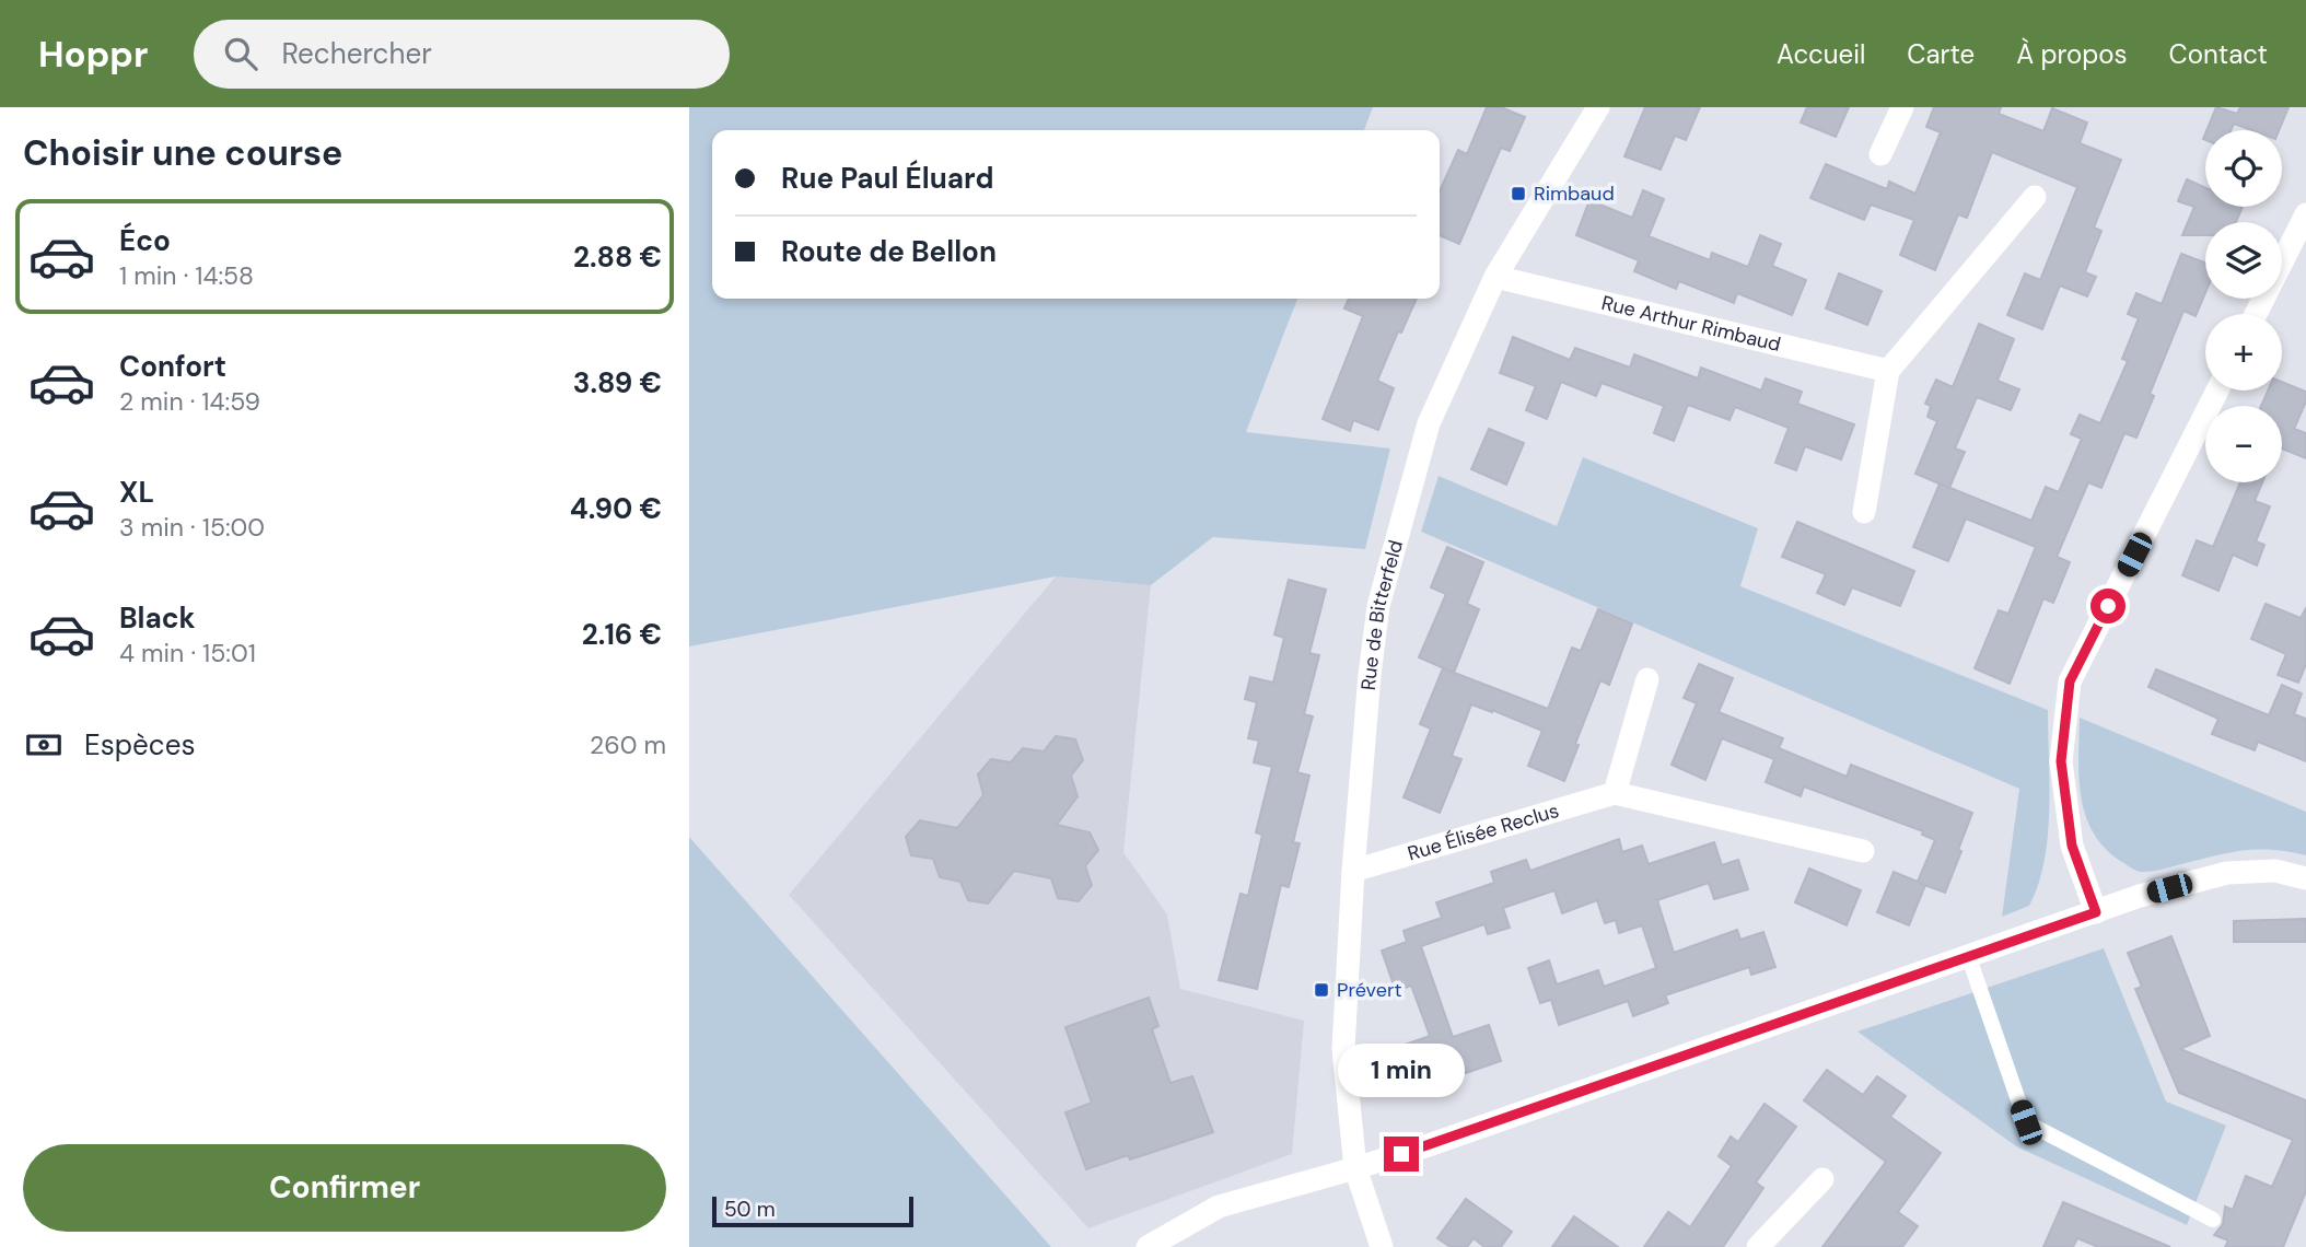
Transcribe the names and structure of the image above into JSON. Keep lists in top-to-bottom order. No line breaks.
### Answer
{"streets":{"street":["Rue Arthur Rimbaud","Rue de Bitterfeld","Rue Élisée Reclus"]},"crossings":[["Rue Arthur Rimbaud","Rue de Bitterfeld"],["Rue de Bitterfeld","Rue Élisée Reclus"]],"places":{"transit":["Rimbaud","Prévert"]},"scale_bar":"50 m","page":{"header":"Hoppr","search":"Rechercher","nav":["Accueil","Carte","À propos","Contact"],"heading":"Choisir une course","map_buttons":["+","−"],"banner":["Rue Paul Éluard","Route de Bellon"],"list":[{"name":"Éco","note":"1 min · 14:58","value":"2.88 €"},{"name":"Confort","note":"2 min · 14:59","value":"3.89 €"},{"name":"XL","note":"3 min · 15:00","value":"4.90 €"},{"name":"Black","note":"4 min · 15:01","value":"2.16 €"}],"pay":["Espèces","260 m"],"bubble":"1 min","buttons":"Confirmer","scale":"50 m"}}
